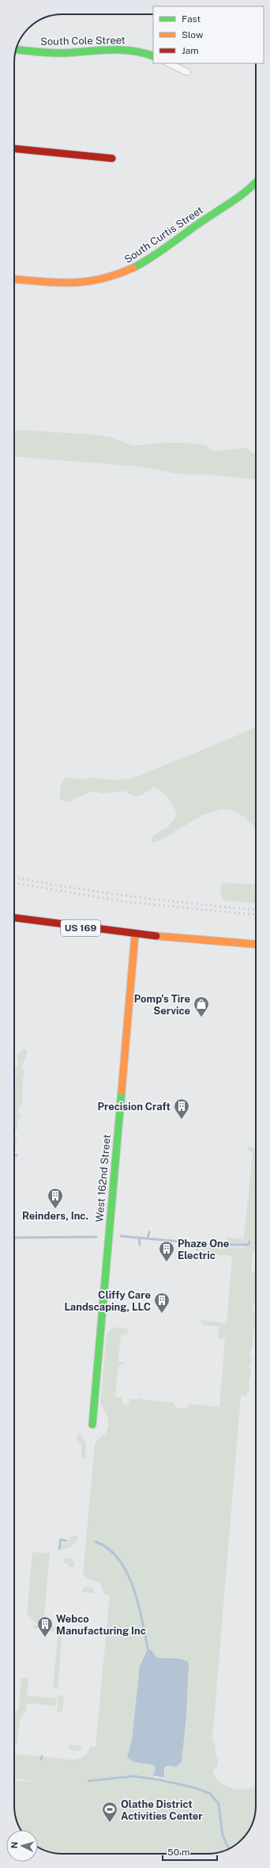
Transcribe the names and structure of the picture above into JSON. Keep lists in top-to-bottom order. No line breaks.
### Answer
{"streets":{"main road":["South Cole Street","South Curtis Street","US 169","West 162nd Street"]},"crossings":[["US 169","West 162nd Street"]],"places":{"shop":["Pomp's Tire Service"],"building":["Precision Craft","Reinders, Inc.","Phaze One Electric","Cliffy Care Landscaping, LLC","Webco Manufacturing Inc"],"sports":["Olathe District Activities Center"]},"legend":["Fast","Slow","Jam"],"scale_bar":"50 m","north":"left"}
